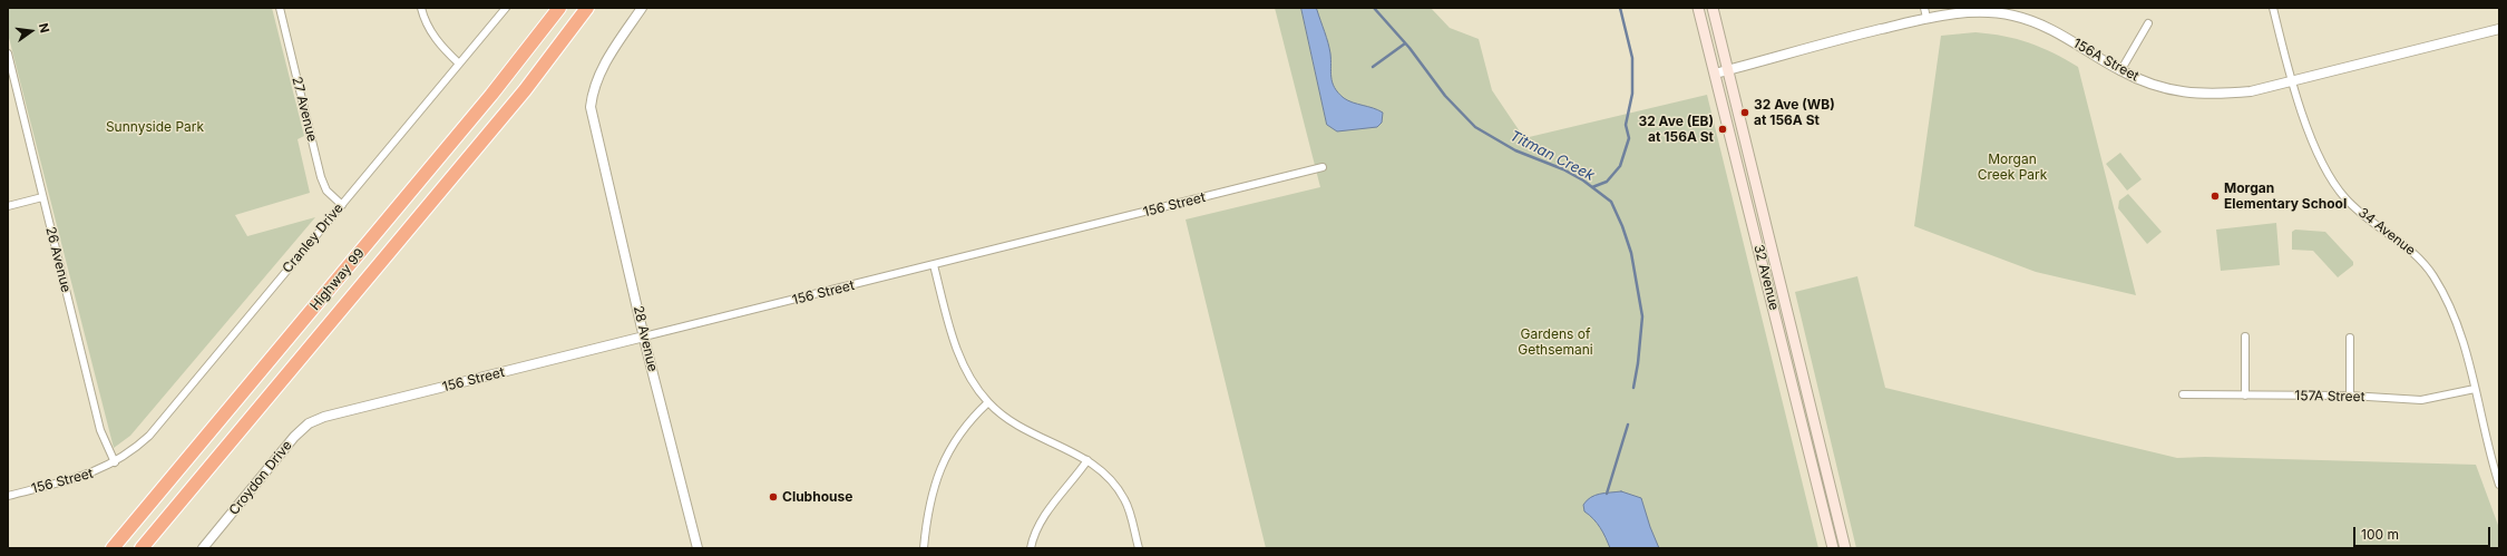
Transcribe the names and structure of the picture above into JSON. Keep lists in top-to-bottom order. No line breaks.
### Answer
{"streets":{"highway":["Highway 99"],"main road":["32 Avenue"],"street":["156A Street","27 Avenue","156 Street","34 Avenue","Cranley Drive","26 Avenue","28 Avenue","157A Street","Croydon Drive"]},"crossings":[["156A Street","34 Avenue"],["156A Street","32 Avenue"],["27 Avenue","Cranley Drive"],["156 Street","Cranley Drive"],["156 Street","26 Avenue"],["156 Street","28 Avenue"],["156 Street","Croydon Drive"],["34 Avenue","157A Street"],["Cranley Drive","26 Avenue"]],"water":["Titman Creek"],"parks":["Sunnyside Park","Morgan Creek Park","Gardens of Gethsemani"],"places":["32 Ave (WB) at 156A St","32 Ave (EB) at 156A St","Morgan Elementary School","Clubhouse"],"scale_bar":"100 m","north":"right"}
